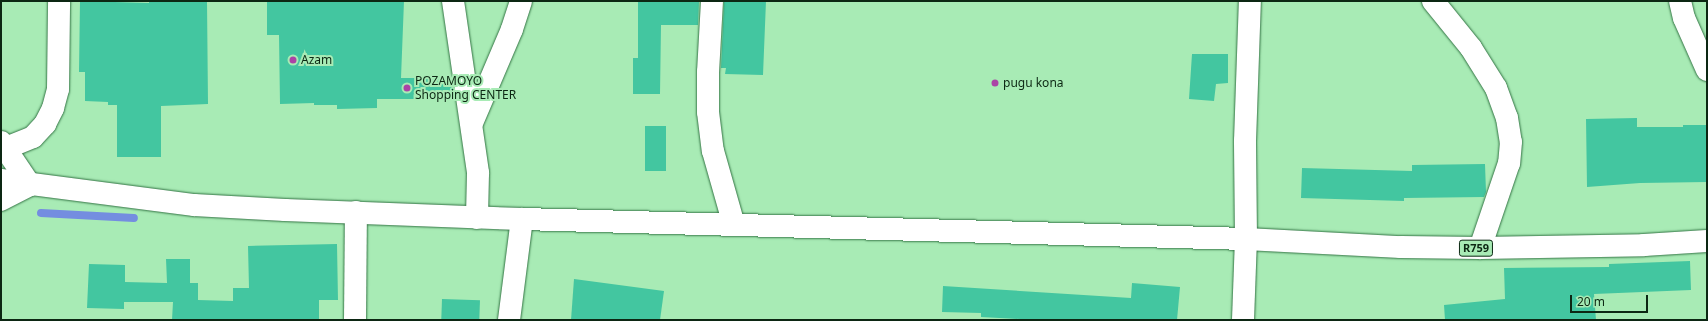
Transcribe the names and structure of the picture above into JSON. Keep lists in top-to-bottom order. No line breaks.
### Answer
{"streets":{"main road":["R759"]},"places":["Azam","pugu kona","POZAMOYO Shopping CENTER"],"scale_bar":"20 m"}
